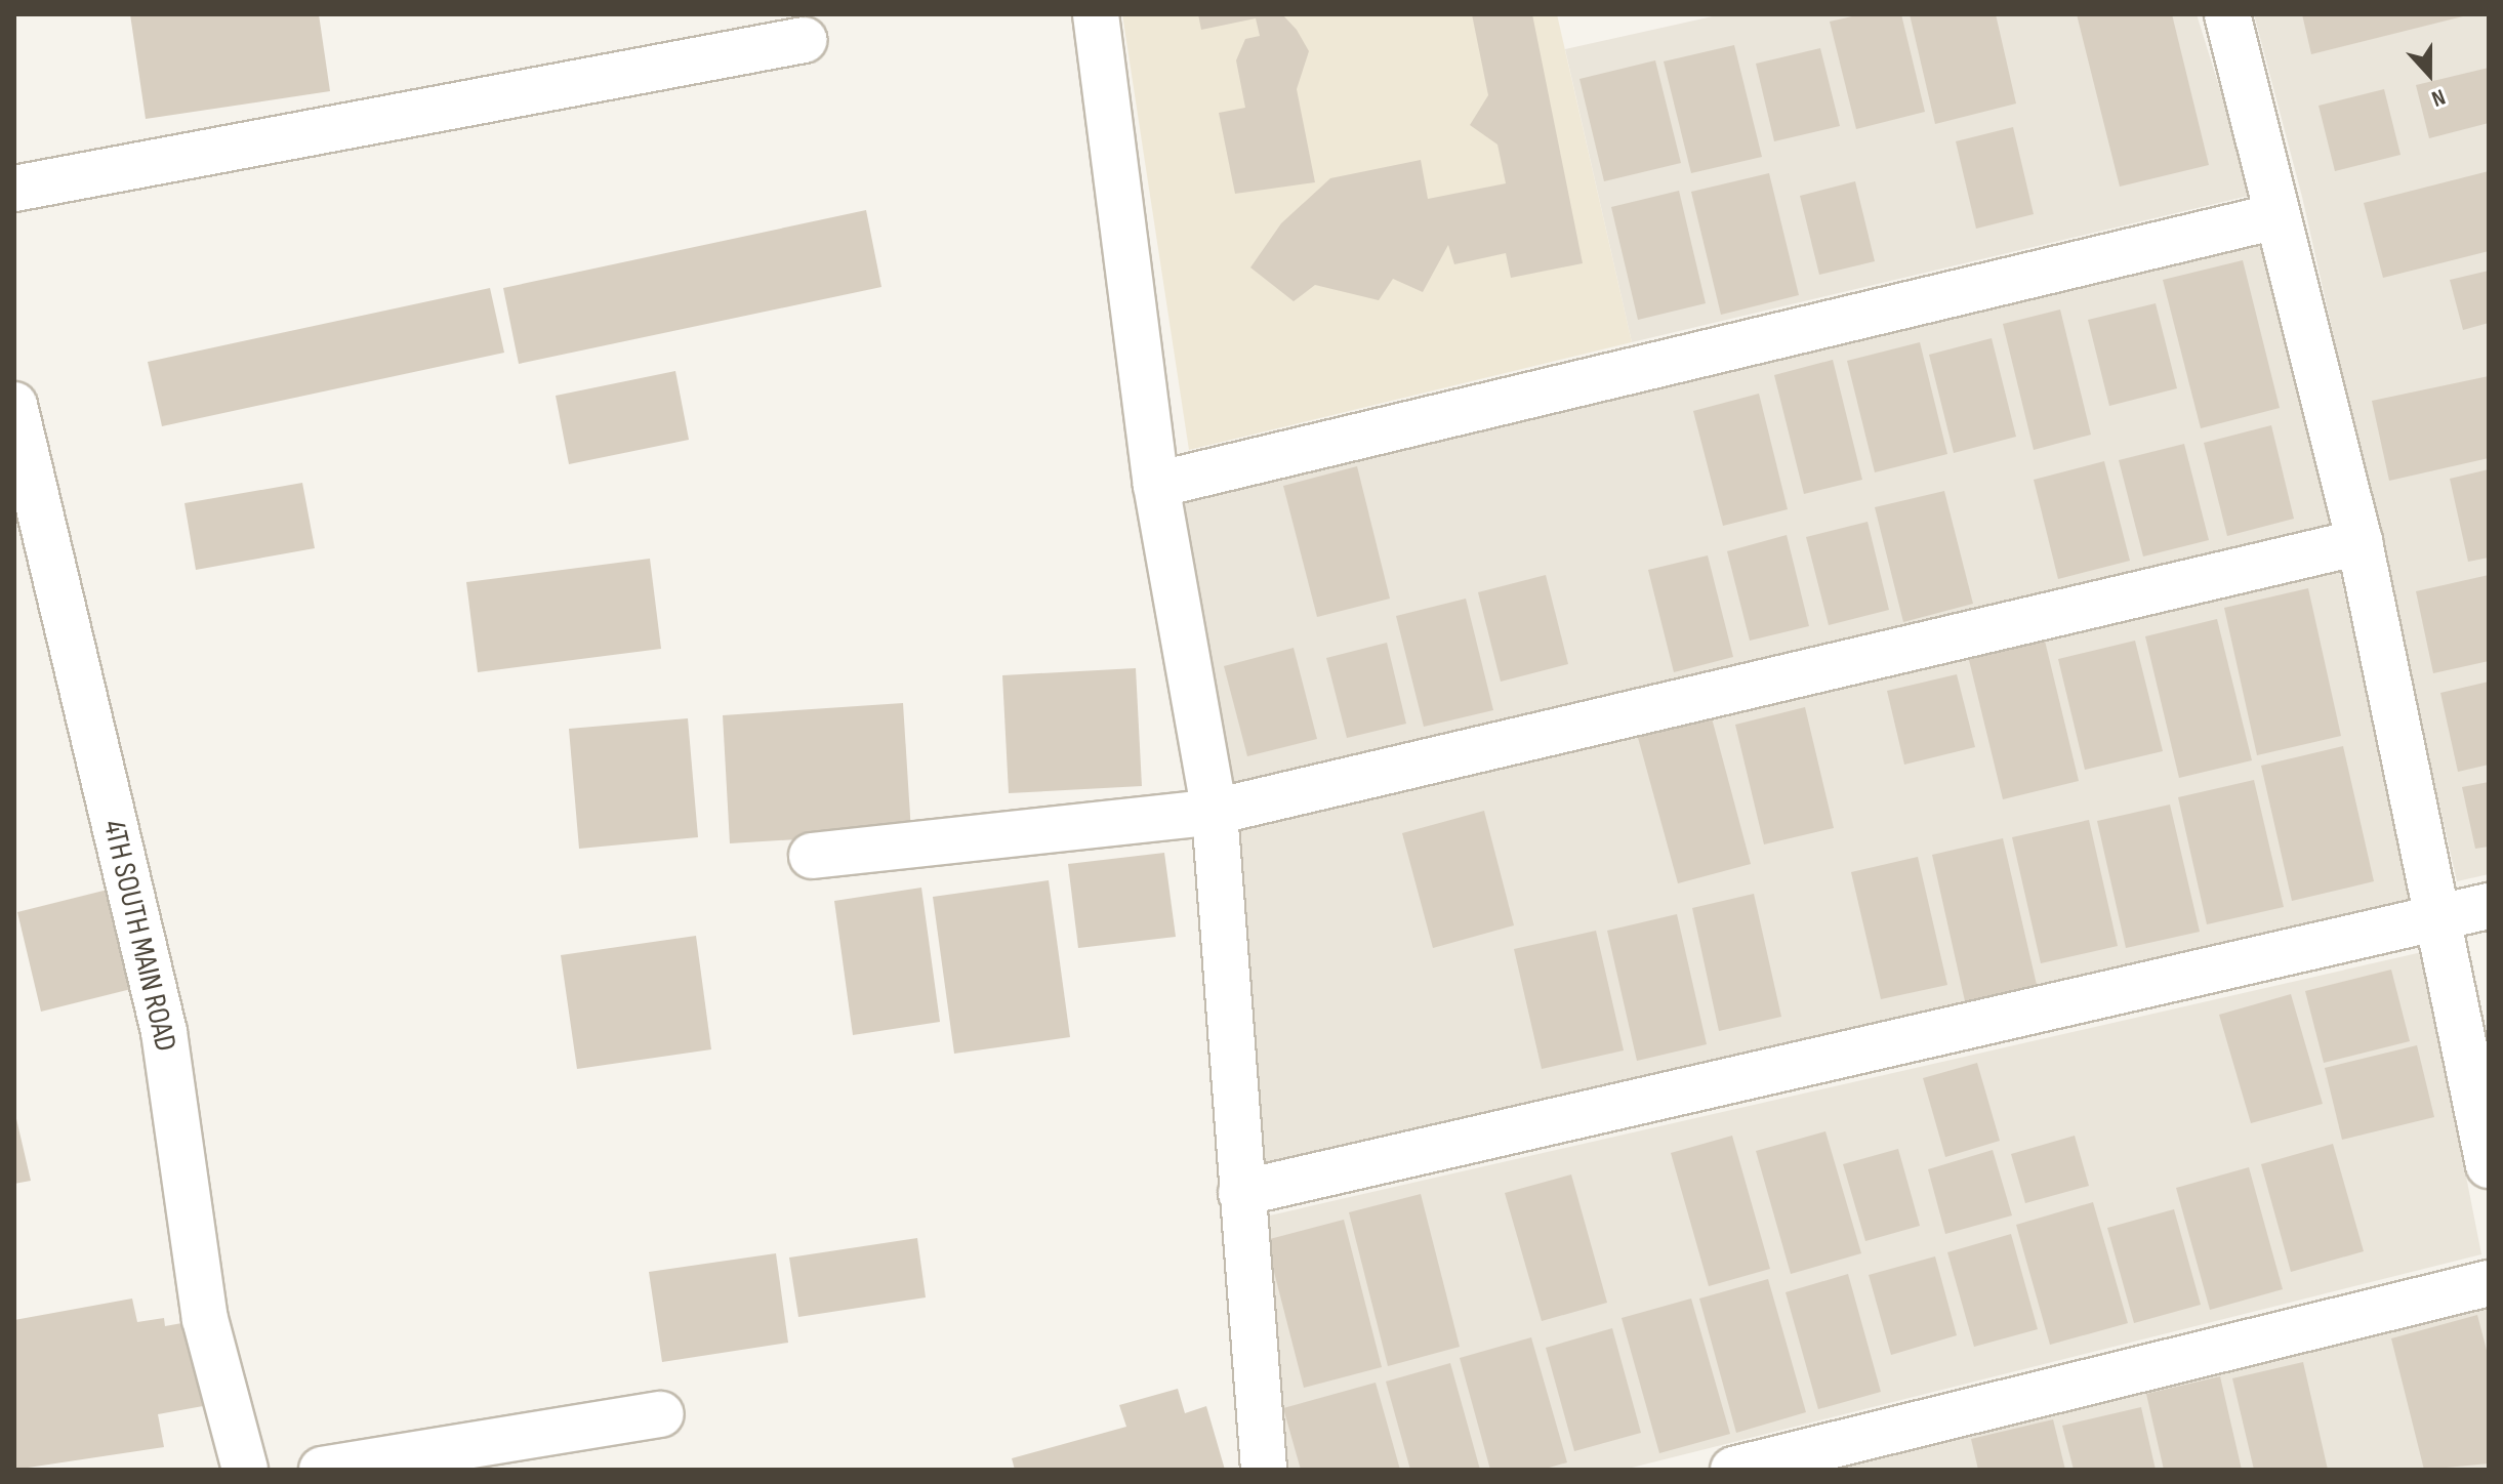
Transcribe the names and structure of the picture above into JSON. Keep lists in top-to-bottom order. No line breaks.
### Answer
{"streets":{"street":["4TH SOUTH MAIN ROAD"]},"north":"bottom"}
